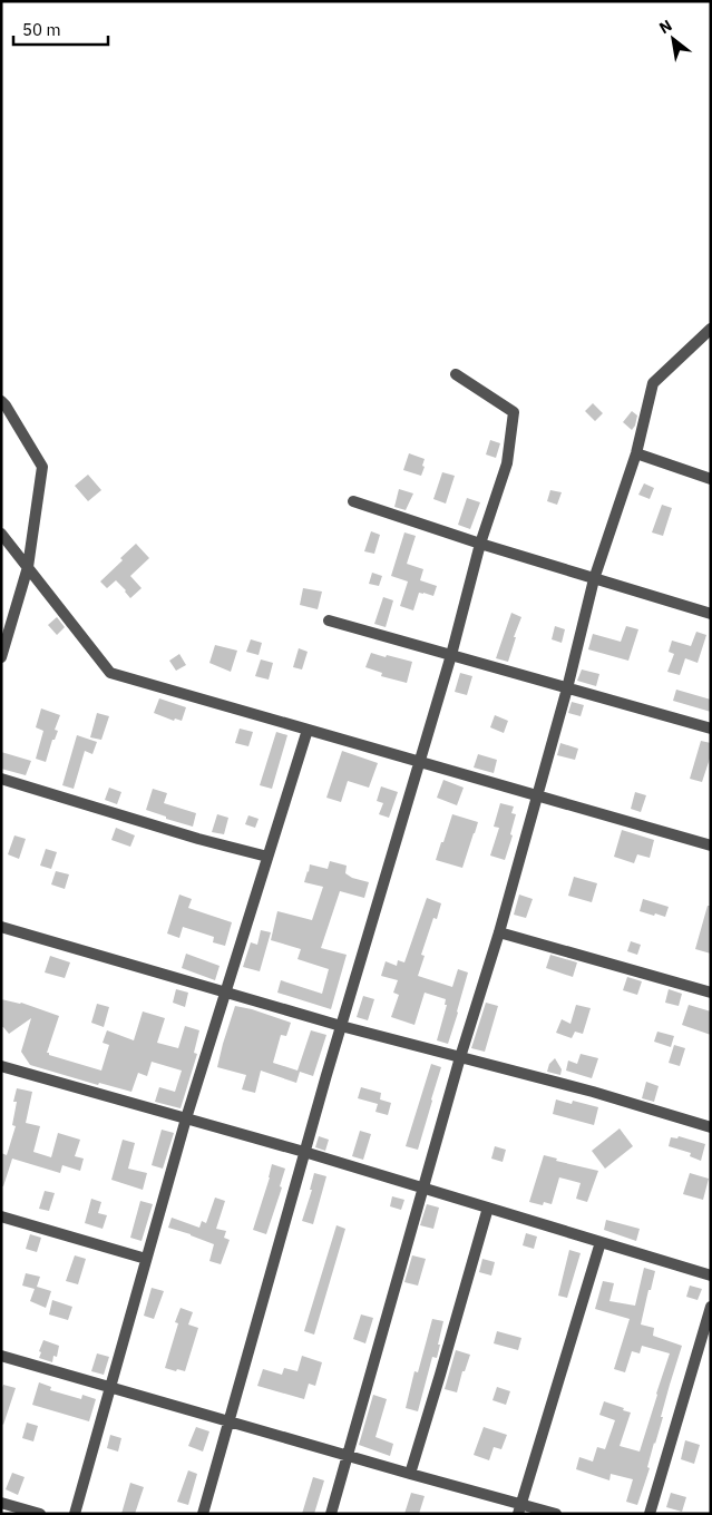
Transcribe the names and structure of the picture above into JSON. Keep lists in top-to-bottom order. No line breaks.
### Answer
{"scale_bar":"50 m","north":"top left"}
